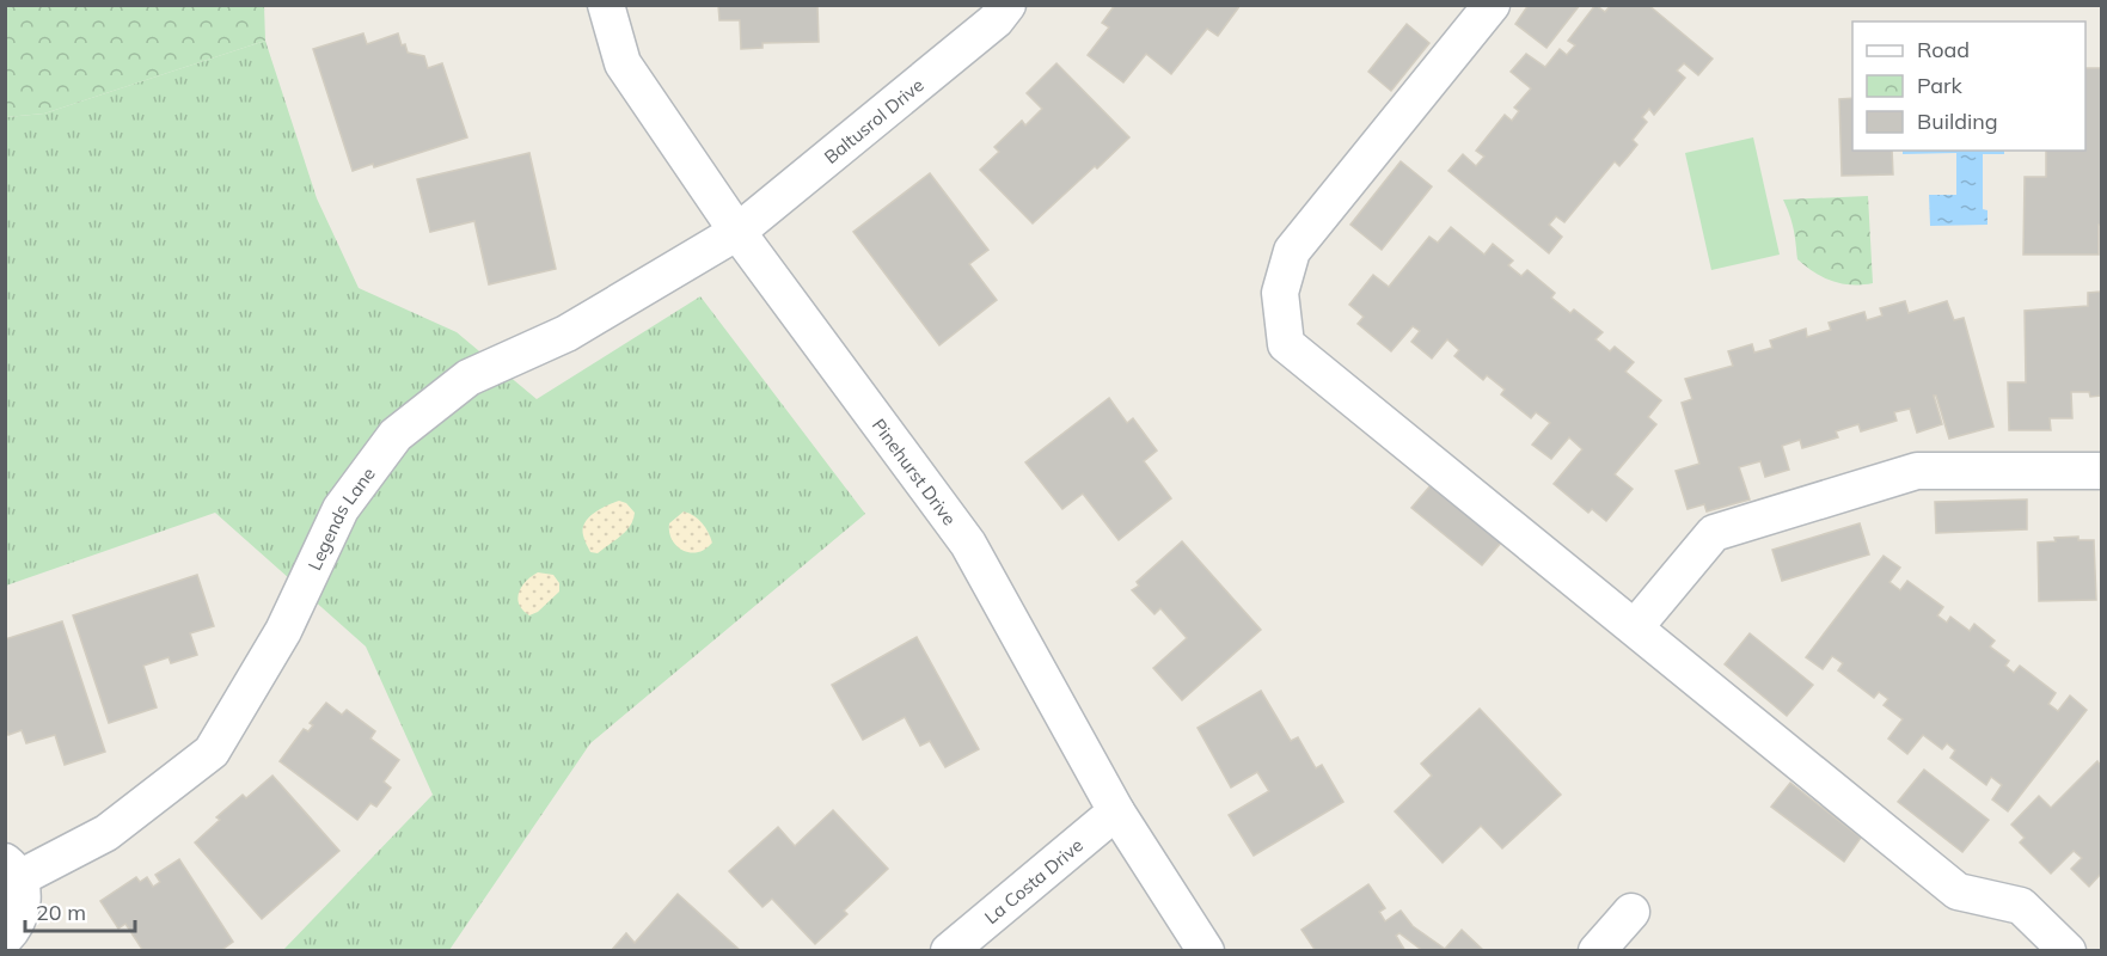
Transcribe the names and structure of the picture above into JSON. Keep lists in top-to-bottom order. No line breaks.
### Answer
{"streets":{"street":["Baltusrol Drive","Pinehurst Drive","Legends Lane","La Costa Drive"]},"crossings":[["Baltusrol Drive","Pinehurst Drive"],["Baltusrol Drive","Legends Lane"],["Pinehurst Drive","Legends Lane"],["Pinehurst Drive","La Costa Drive"]],"legend":["Road","Park","Building"],"scale_bar":"20 m"}
